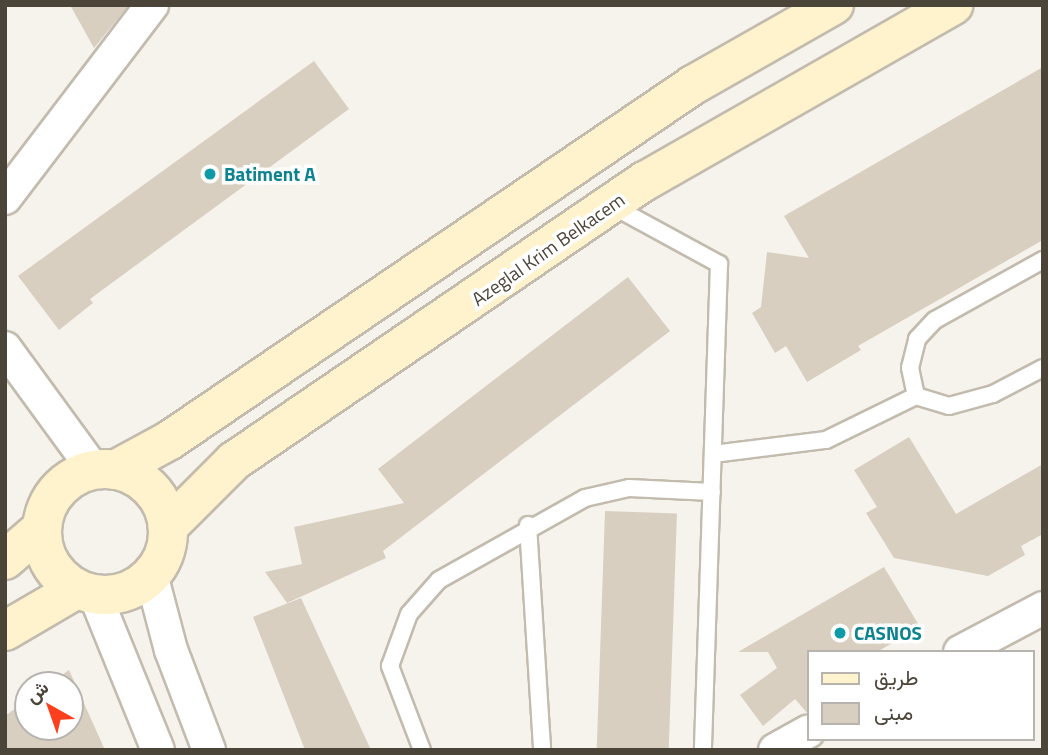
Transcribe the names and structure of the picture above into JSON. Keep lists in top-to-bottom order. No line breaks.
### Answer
{"streets":{"main road":["Azeglal Krim Belkacem"]},"places":["Batiment A","CASNOS"],"legend":["طريق","مبنى"],"north":"top left"}
